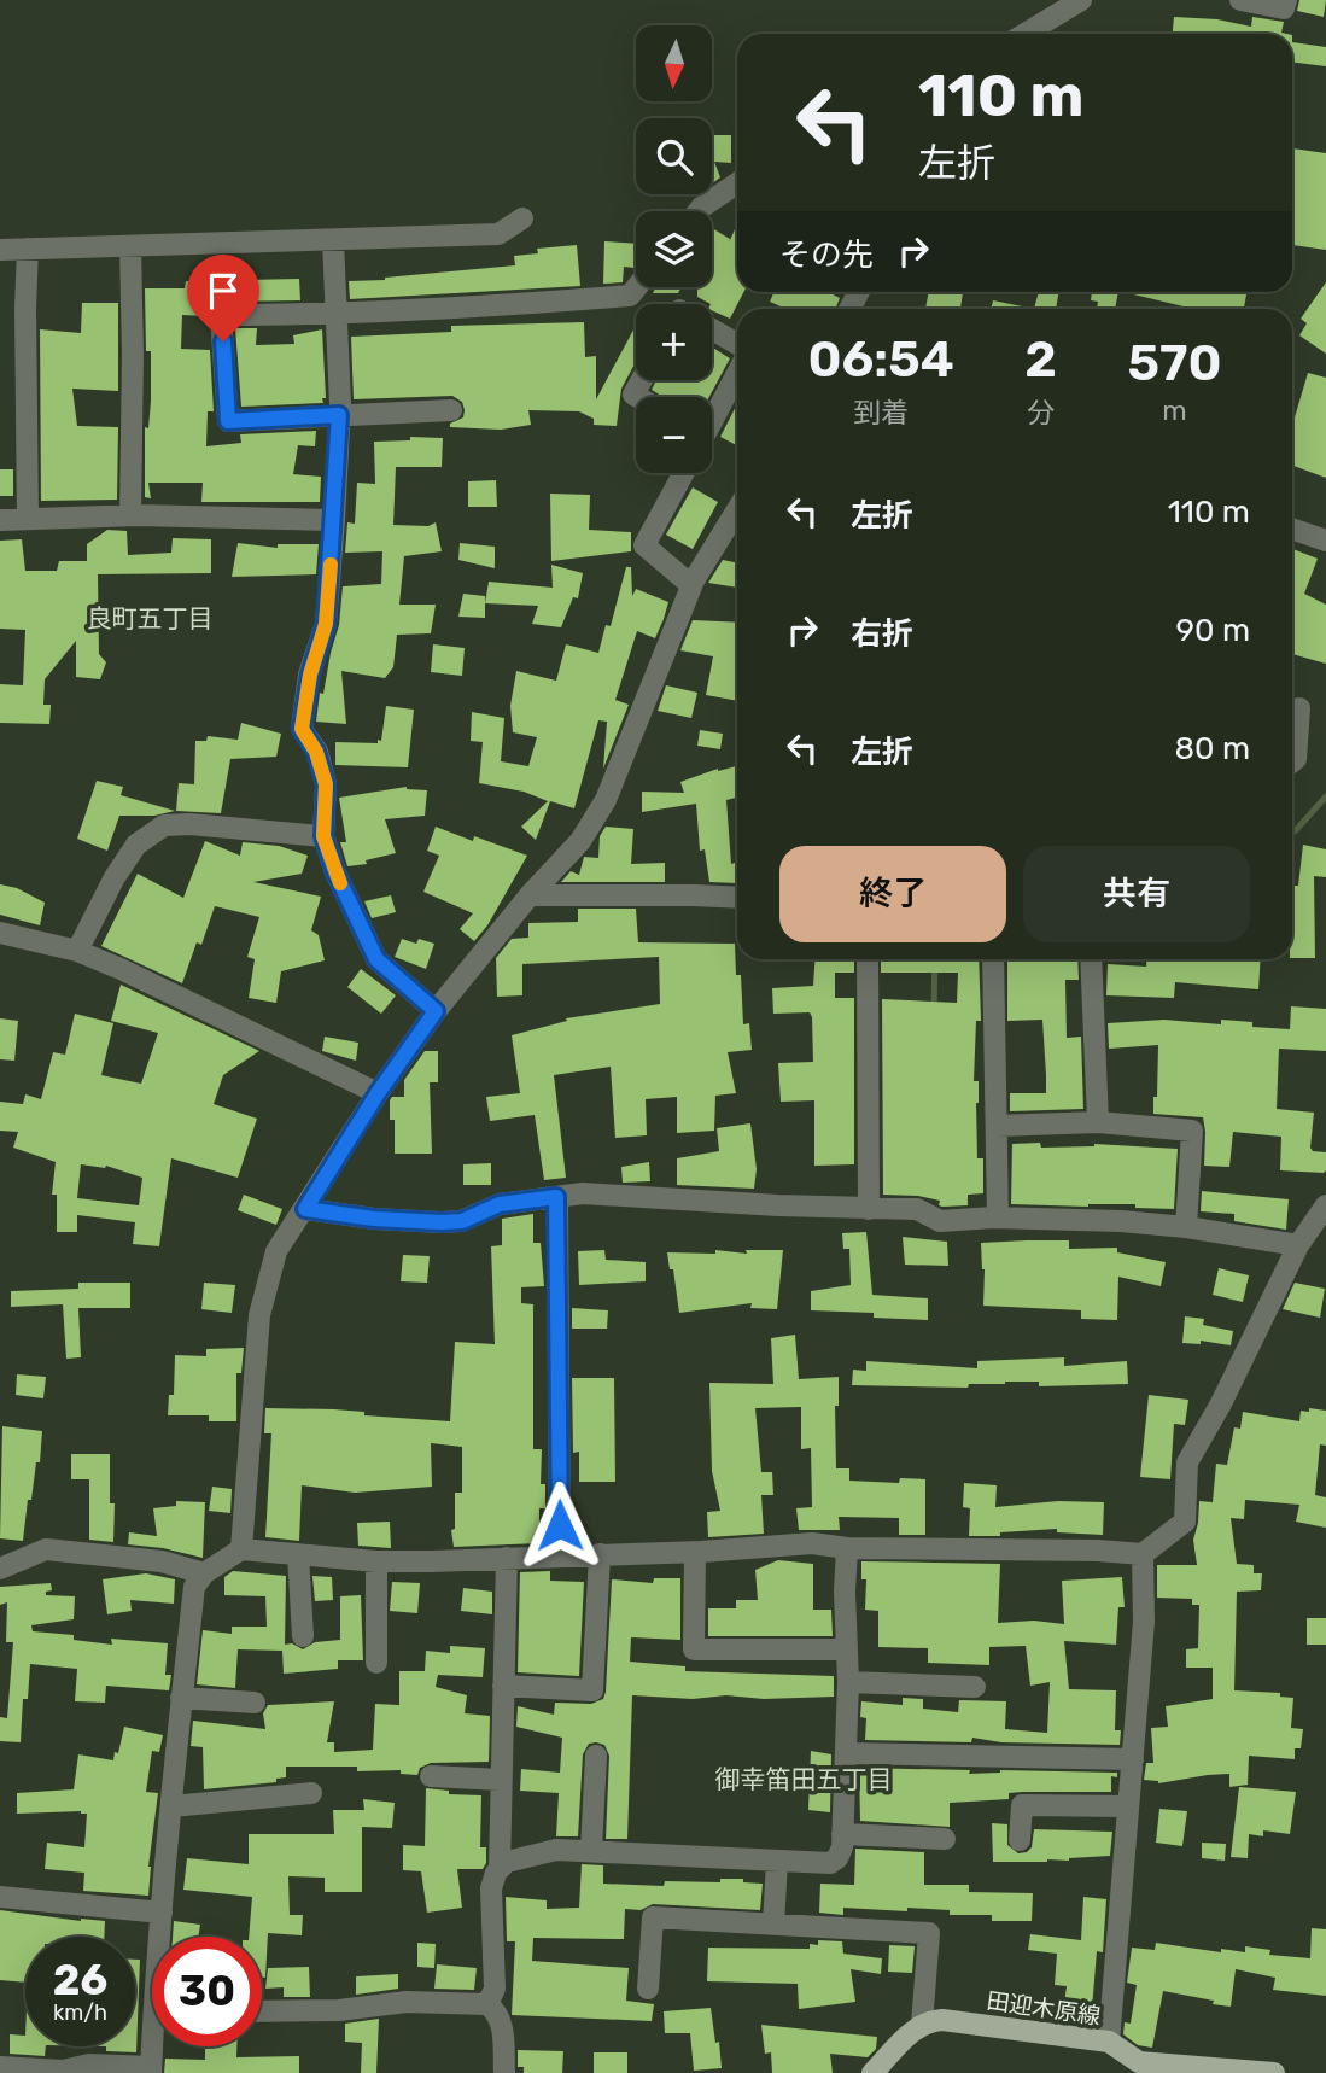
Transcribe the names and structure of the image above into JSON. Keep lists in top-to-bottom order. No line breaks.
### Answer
{"streets":{"main road":["田迎木原線"]},"districts":["良町五丁目","御幸笛田五丁目"],"north":"bottom","page":{"map_buttons":["+","−"],"turn":["110 m","左折"],"then":"その先","eta":["06:54","到着","2","分","570","m"],"list":[{"name":"左折","value":"110 m"},{"name":"右折","value":"90 m"},{"name":"左折","value":"80 m"}],"buttons":["終了","共有"],"speed":"26 km/h","limit":"30"}}
